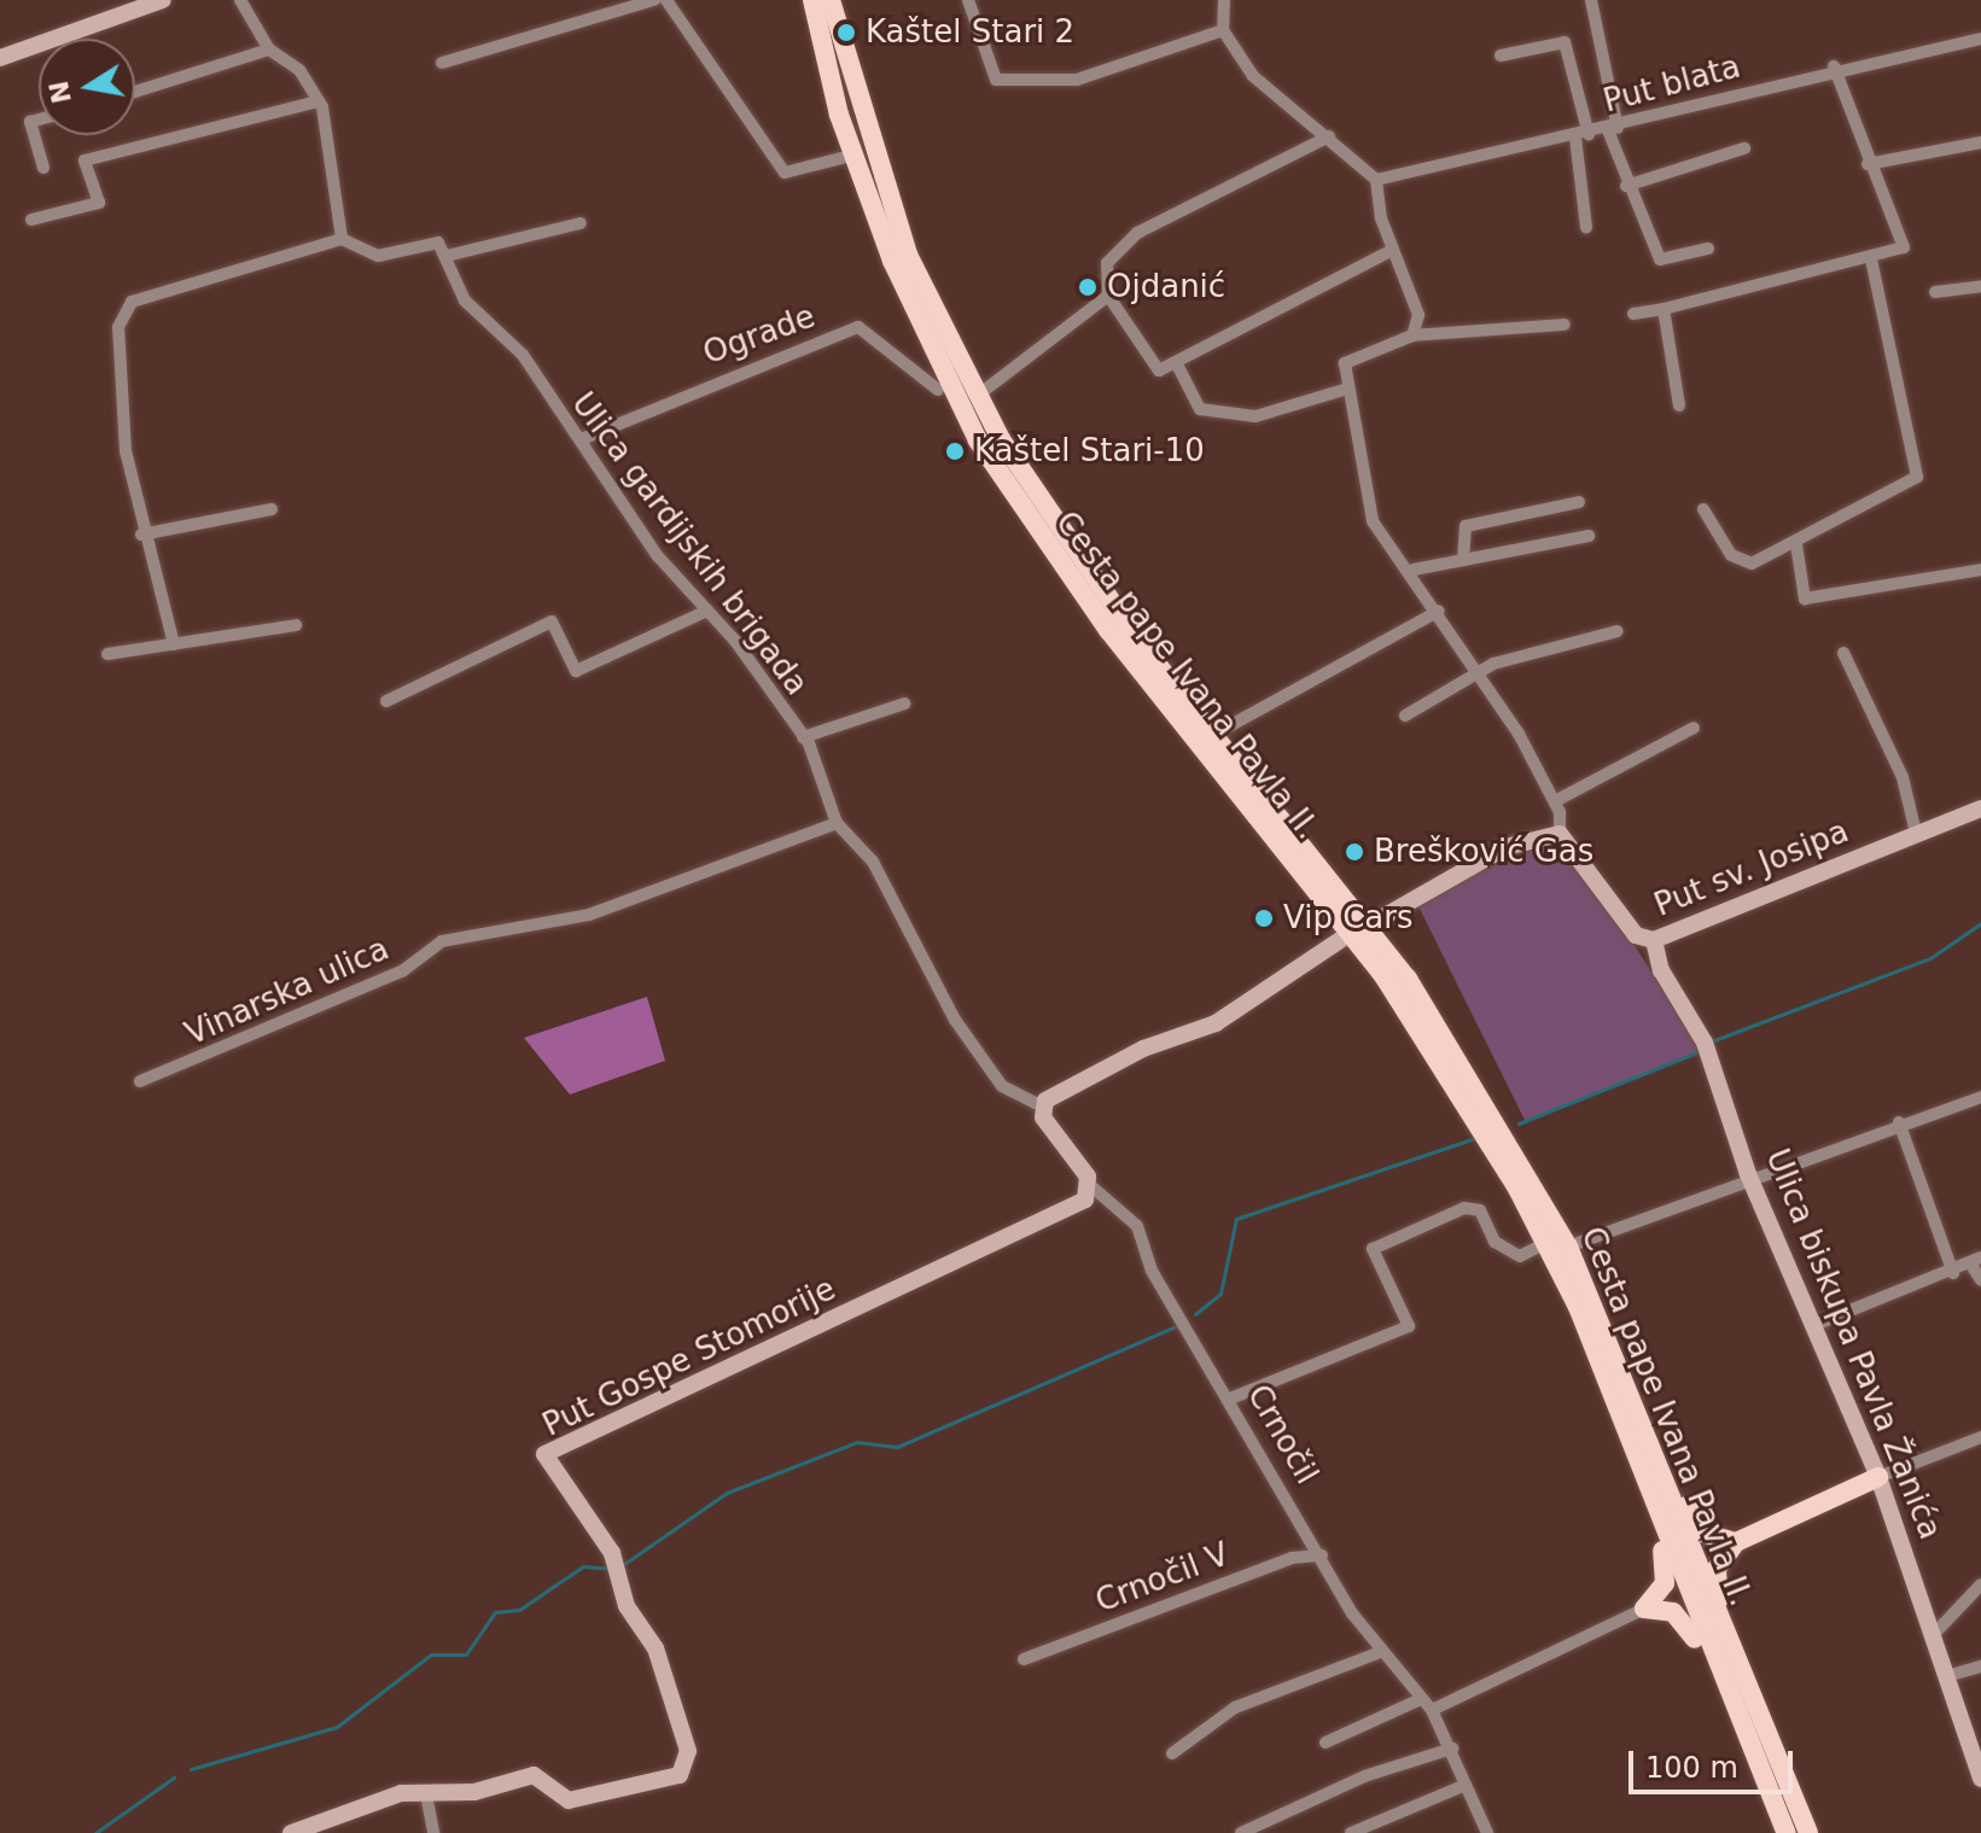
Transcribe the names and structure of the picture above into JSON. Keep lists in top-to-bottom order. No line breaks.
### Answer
{"streets":{"main road":["Cesta pape Ivana Pavla II."],"street":["Put blata","Ograde","Ulica gardijskih brigada","Put sv. Josipa","Vinarska ulica","Ulica biskupa Pavla Žanića","Put Gospe Stomorije","Crnočil","Crnočil V"]},"crossings":[["Ograde","Ulica gardijskih brigada"],["Ulica gardijskih brigada","Vinarska ulica"],["Put sv. Josipa","Ulica biskupa Pavla Žanića"],["Put Gospe Stomorije","Crnočil"],["Crnočil","Crnočil V"]],"places":["Kaštel Stari 2","Ojdanić","Kaštel Stari-10","Brešković Gas","Vip Cars"],"scale_bar":"100 m","north":"left"}
